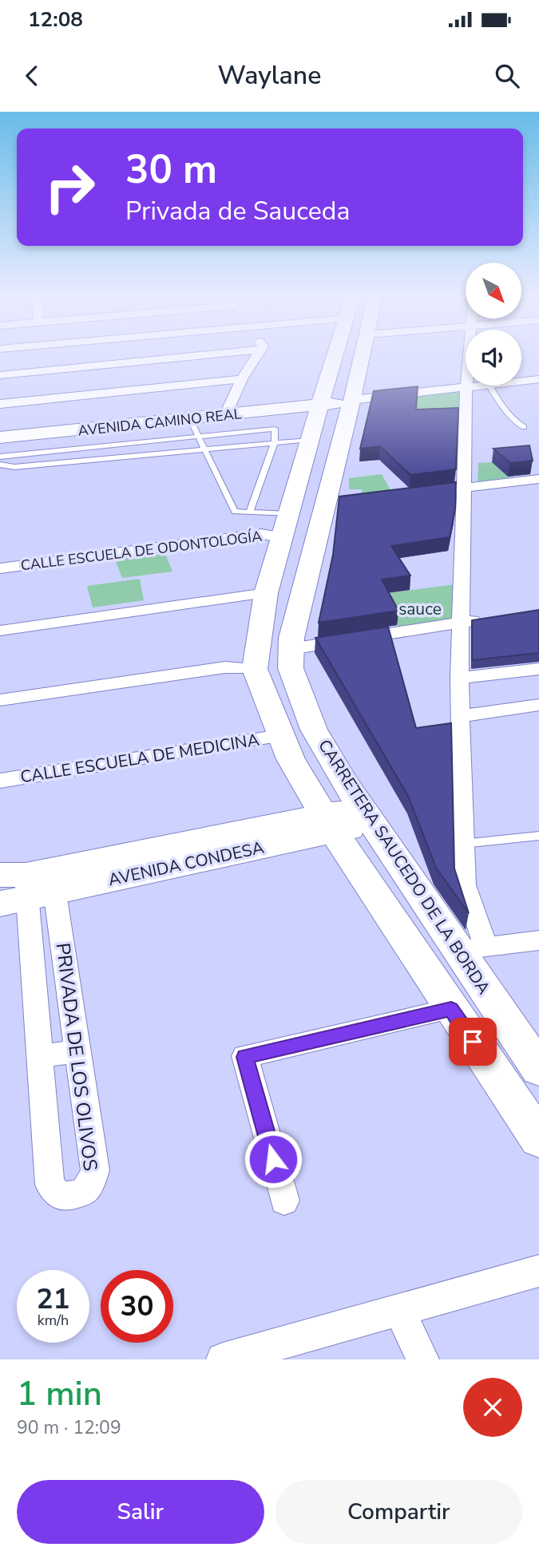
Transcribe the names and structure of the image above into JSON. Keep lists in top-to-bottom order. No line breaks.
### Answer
{"streets":{"street":["AVENIDA CAMINO REAL","CALLE ESCUELA DE ODONTOLOGÍA","CALLE ESCUELA DE MEDICINA","AVENIDA CONDESA","CARRETERA SAUCEDO DE LA BORDA","PRIVADA DE LOS OLIVOS"]},"crossings":[["AVENIDA CONDESA","CARRETERA SAUCEDO DE LA BORDA"],["AVENIDA CONDESA","PRIVADA DE LOS OLIVOS"]],"parks":["sauce"],"north":"bottom right","page":{"status":"12:08","header":"Waylane","turn":["30 m","Privada de Sauceda"],"speed":"21 km/h","limit":"30","heading":["1 min","90 m · 12:09"],"buttons":["Salir","Compartir"]}}
